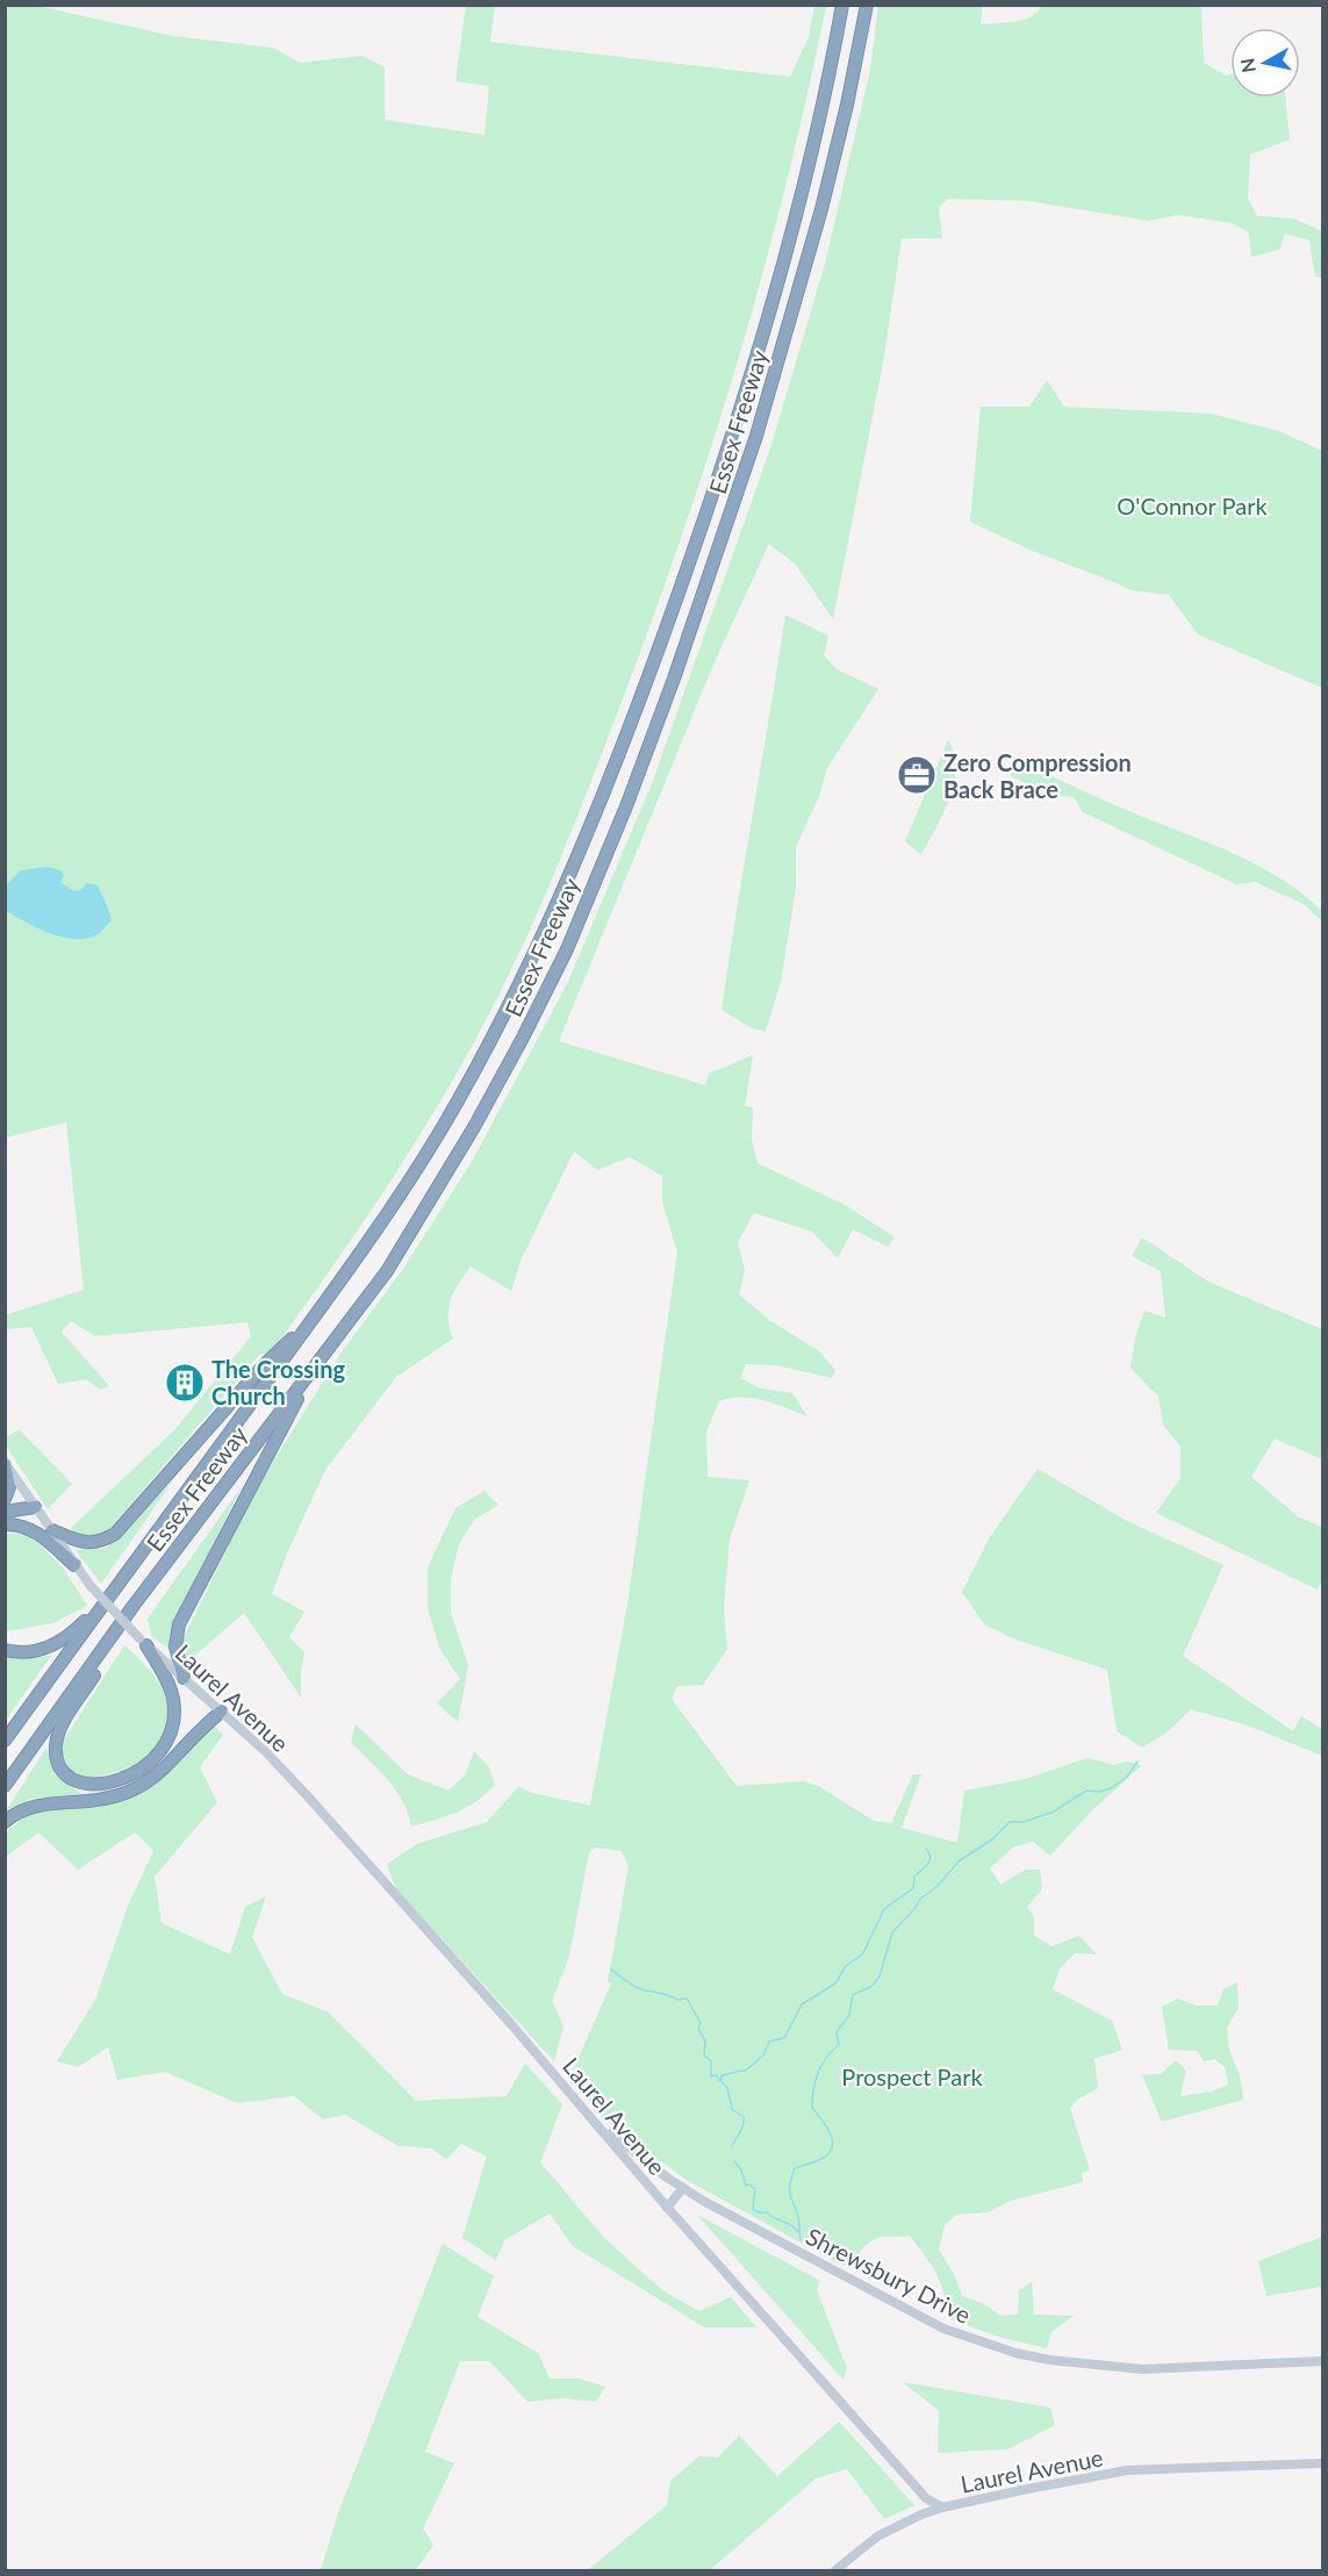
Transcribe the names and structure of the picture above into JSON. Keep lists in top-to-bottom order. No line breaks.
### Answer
{"streets":{"highway":["Essex Freeway"],"main road":["Laurel Avenue","Shrewsbury Drive"]},"crossings":[["Laurel Avenue","Shrewsbury Drive"]],"parks":["O'Connor Park","Prospect Park"],"places":{"office":["Zero Compression Back Brace"],"building":["The Crossing Church"]},"north":"left"}
